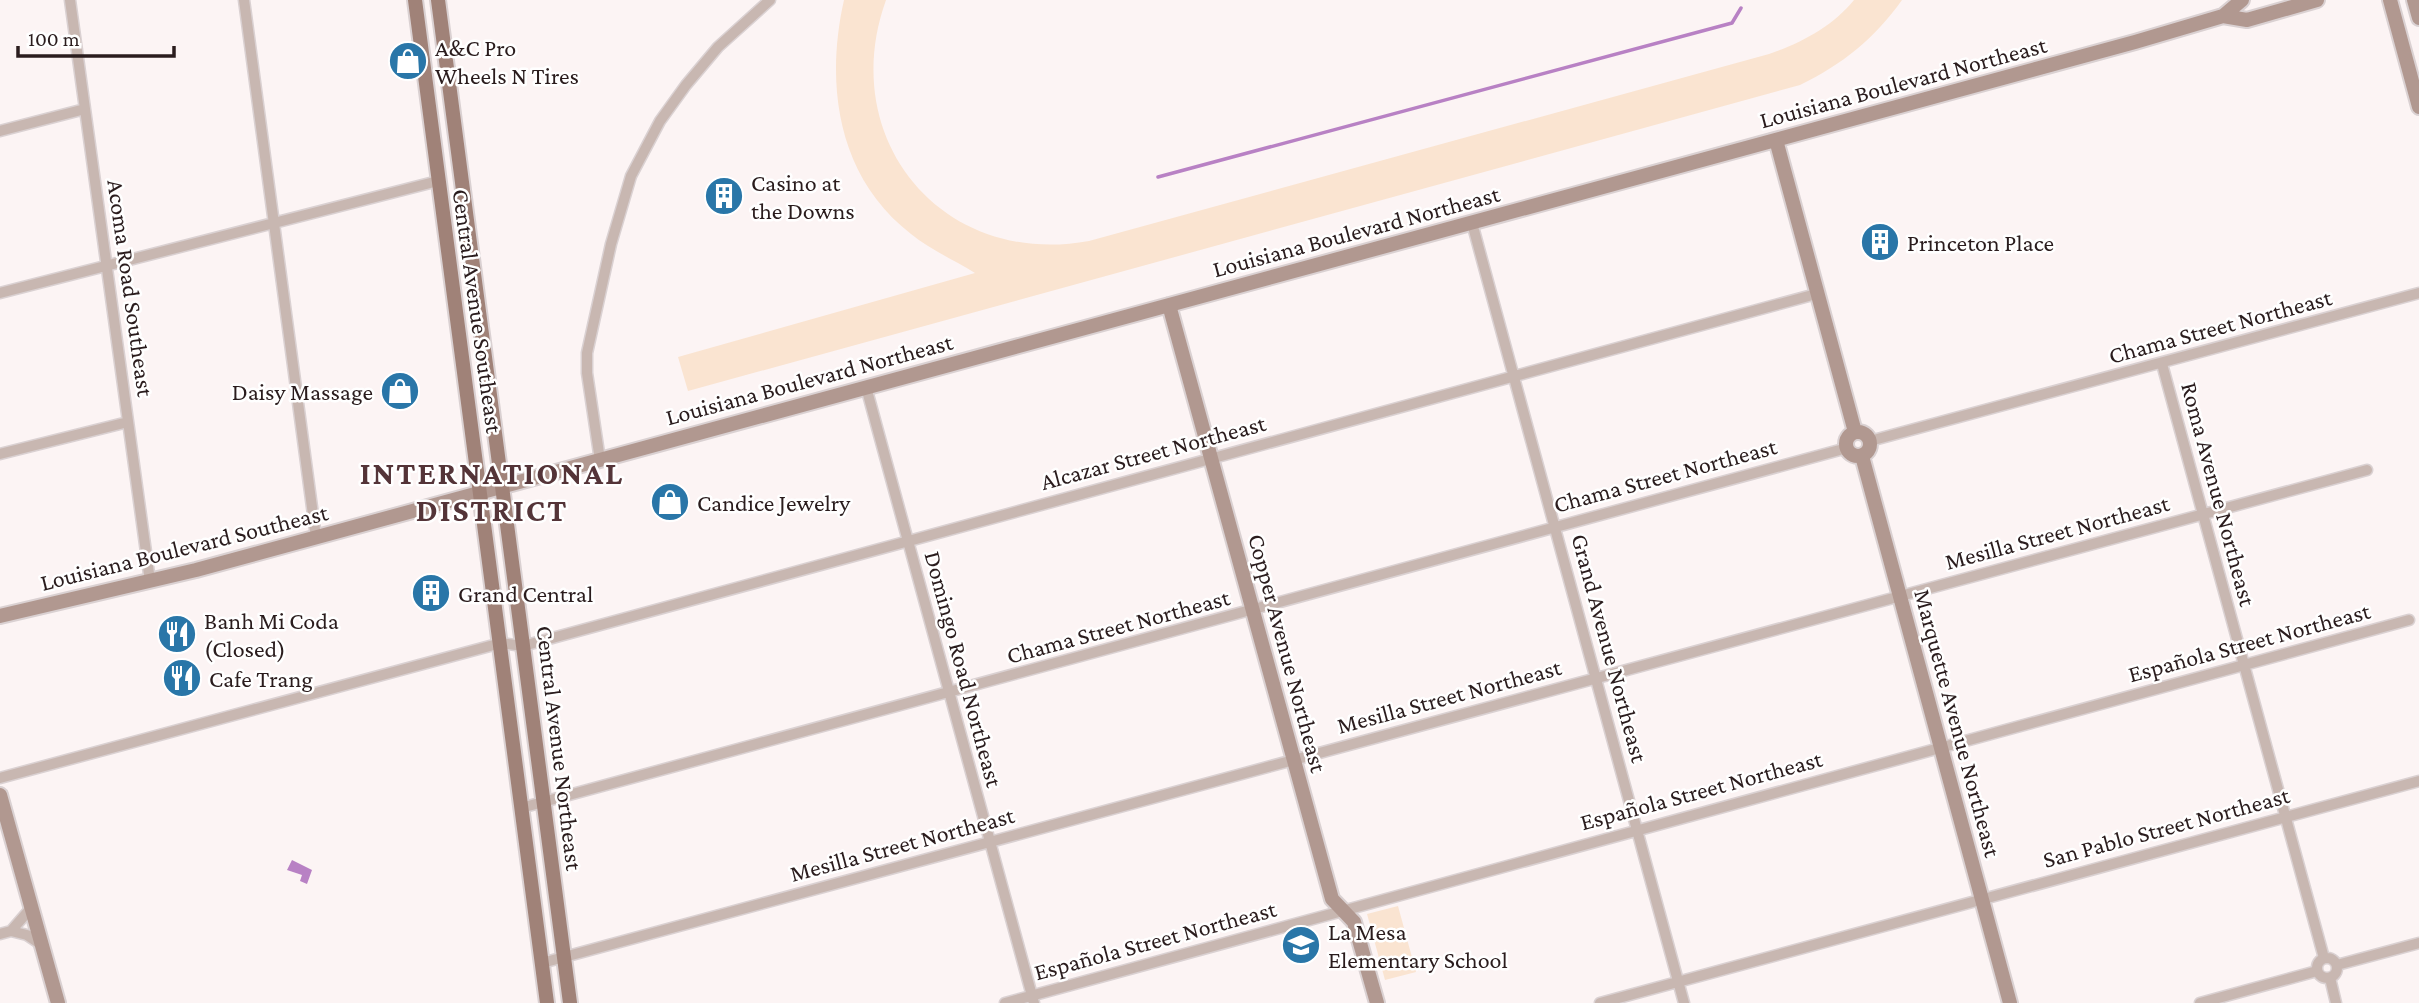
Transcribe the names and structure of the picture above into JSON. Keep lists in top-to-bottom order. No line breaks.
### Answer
{"streets":{"main road":["Louisiana Boulevard Northeast","Central Avenue Southeast","Louisiana Boulevard Southeast","Copper Avenue Northeast","Marquette Avenue Northeast","Central Avenue Northeast"],"street":["Acoma Road Southeast","Chama Street Northeast","Alcazar Street Northeast","Roma Avenue Northeast","Mesilla Street Northeast","Española Street Northeast","Grand Avenue Northeast","Domingo Road Northeast","San Pablo Street Northeast"]},"crossings":[["Louisiana Boulevard Northeast","Louisiana Boulevard Southeast"],["Louisiana Boulevard Northeast","Grand Avenue Northeast"],["Louisiana Boulevard Northeast","Copper Avenue Northeast"],["Louisiana Boulevard Northeast","Domingo Road Northeast"],["Louisiana Boulevard Northeast","Central Avenue Northeast"],["Acoma Road Southeast","Louisiana Boulevard Southeast"],["Central Avenue Southeast","Chama Street Northeast"],["Central Avenue Southeast","Alcazar Street Northeast"],["Central Avenue Southeast","Mesilla Street Northeast"],["Central Avenue Southeast","Louisiana Boulevard Southeast"],["Chama Street Northeast","Roma Avenue Northeast"],["Chama Street Northeast","Grand Avenue Northeast"],["Chama Street Northeast","Copper Avenue Northeast"],["Chama Street Northeast","Domingo Road Northeast"],["Chama Street Northeast","Marquette Avenue Northeast"],["Chama Street Northeast","Central Avenue Northeast"],["Alcazar Street Northeast","Grand Avenue Northeast"],["Alcazar Street Northeast","Copper Avenue Northeast"],["Alcazar Street Northeast","Domingo Road Northeast"],["Alcazar Street Northeast","Central Avenue Northeast"],["Roma Avenue Northeast","Mesilla Street Northeast"],["Roma Avenue Northeast","Española Street Northeast"],["Roma Avenue Northeast","San Pablo Street Northeast"],["Mesilla Street Northeast","Grand Avenue Northeast"],["Mesilla Street Northeast","Copper Avenue Northeast"],["Mesilla Street Northeast","Domingo Road Northeast"],["Mesilla Street Northeast","Marquette Avenue Northeast"],["Mesilla Street Northeast","Central Avenue Northeast"],["Louisiana Boulevard Southeast","Central Avenue Northeast"],["Española Street Northeast","Grand Avenue Northeast"],["Española Street Northeast","Copper Avenue Northeast"],["Española Street Northeast","Domingo Road Northeast"],["Española Street Northeast","Marquette Avenue Northeast"],["Grand Avenue Northeast","San Pablo Street Northeast"],["Marquette Avenue Northeast","San Pablo Street Northeast"]],"districts":["INTERNATIONAL DISTRICT"],"places":{"shop":["A&C Pro Wheels N Tires","Daisy Massage","Candice Jewelry"],"building":["Casino at the Downs","Princeton Place","Grand Central"],"restaurant":["Banh Mi Coda (Closed)","Cafe Trang"],"school or university":["La Mesa Elementary School"]},"scale_bar":"100 m"}
